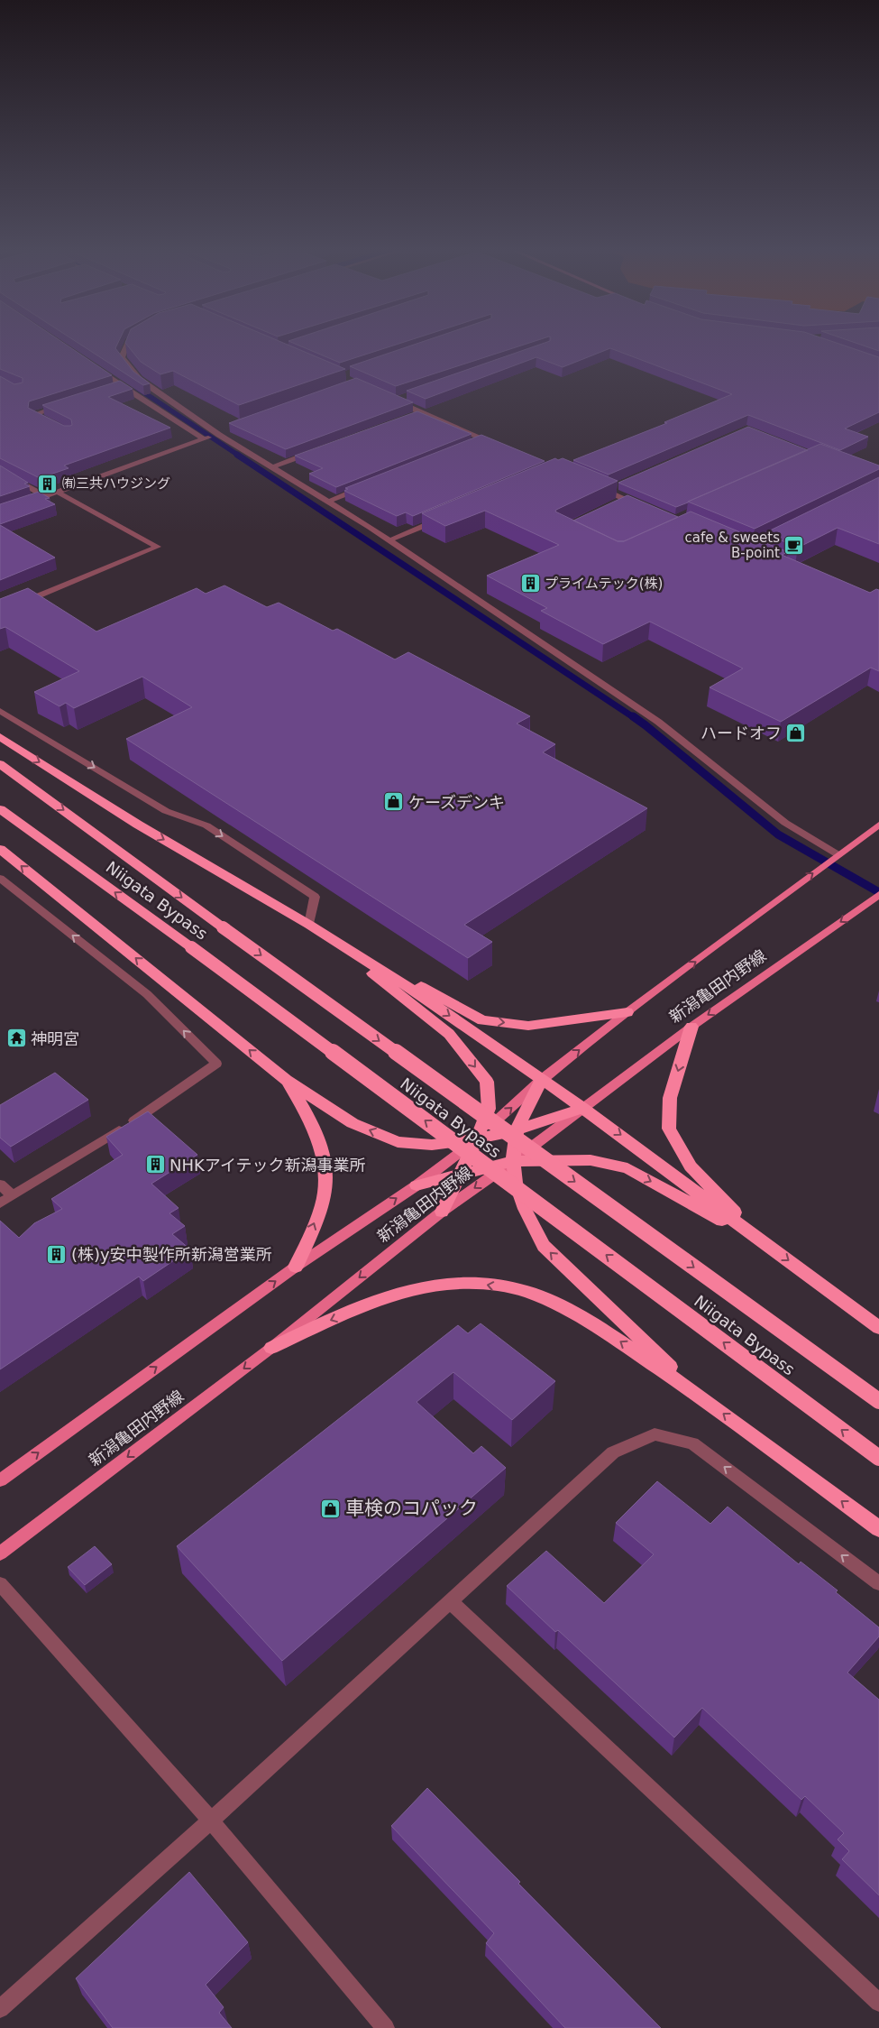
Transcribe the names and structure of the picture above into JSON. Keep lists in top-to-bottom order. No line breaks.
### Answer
{"streets":{"highway":["Niigata Bypass"],"main road":["新潟亀田内野線"]},"places":{"building":["㈲三共ハウジング","プライムテック(株)","NHKアイテック新潟事業所","(株)y安中製作所新潟営業所"],"cafe":["cafe & sweets B-point"],"shop":["ハードオフ","ケーズデンキ","車検のコパック"],"temple":["神明宮"]}}
